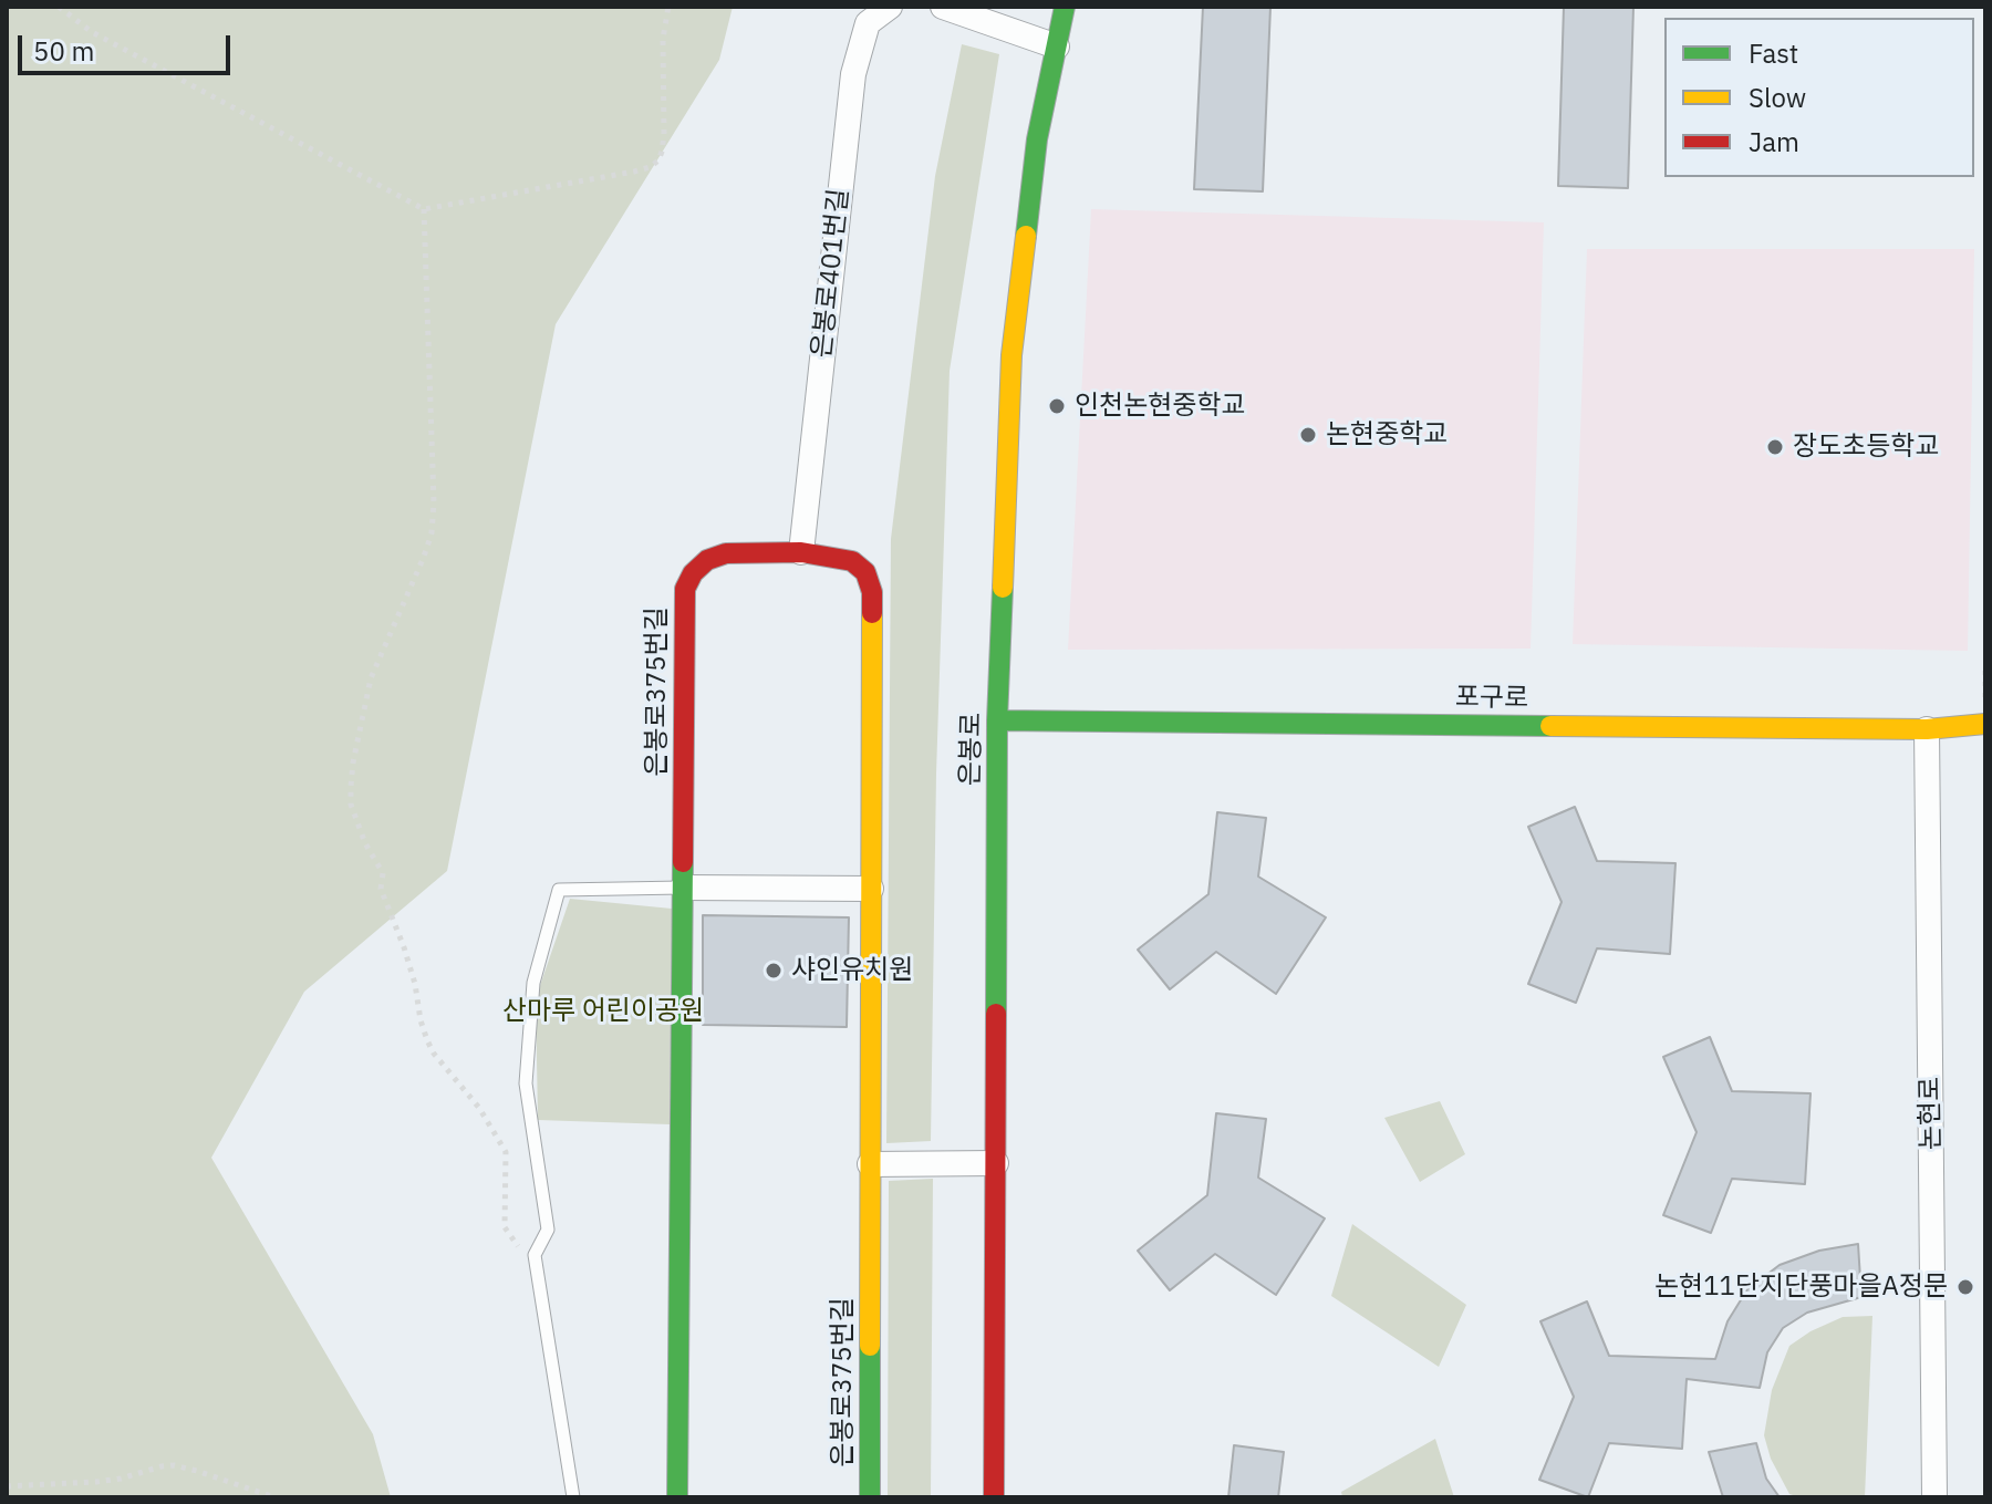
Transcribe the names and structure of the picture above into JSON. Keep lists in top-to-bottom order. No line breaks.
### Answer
{"streets":{"street":["은봉로401번길","은봉로375번길","포구로","은봉로","논현로"]},"crossings":[["은봉로401번길","은봉로375번길"],["포구로","은봉로"],["포구로","논현로"]],"parks":["산마루 어린이공원"],"places":["인천논현중학교","논현중학교","장도초등학교","샤인유치원","논현11단지단풍마을A정문"],"legend":["Fast","Slow","Jam"],"scale_bar":"50 m"}
